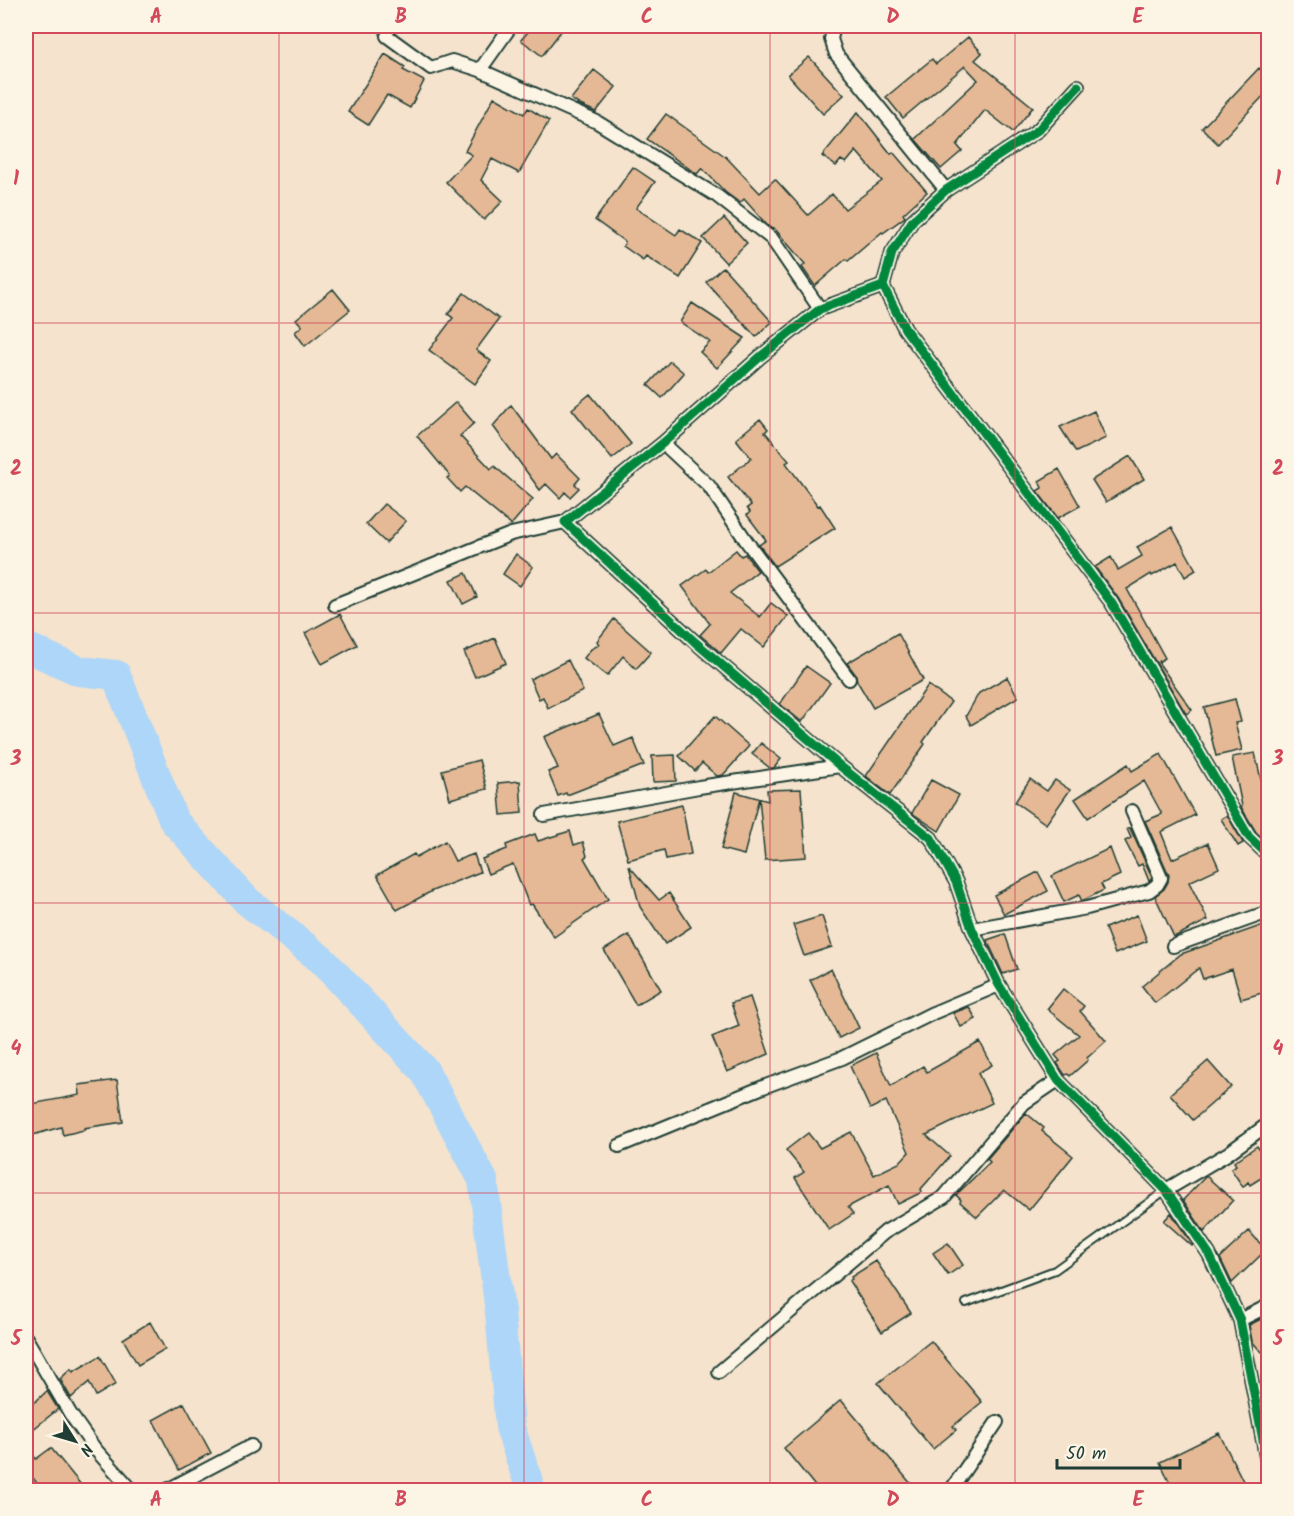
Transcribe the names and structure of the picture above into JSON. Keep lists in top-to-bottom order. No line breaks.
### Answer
{"scale_bar":"50 m","north":"bottom right","grid":{"columns":["A","B","C","D","E"],"rows":["1","2","3","4","5"]}}
